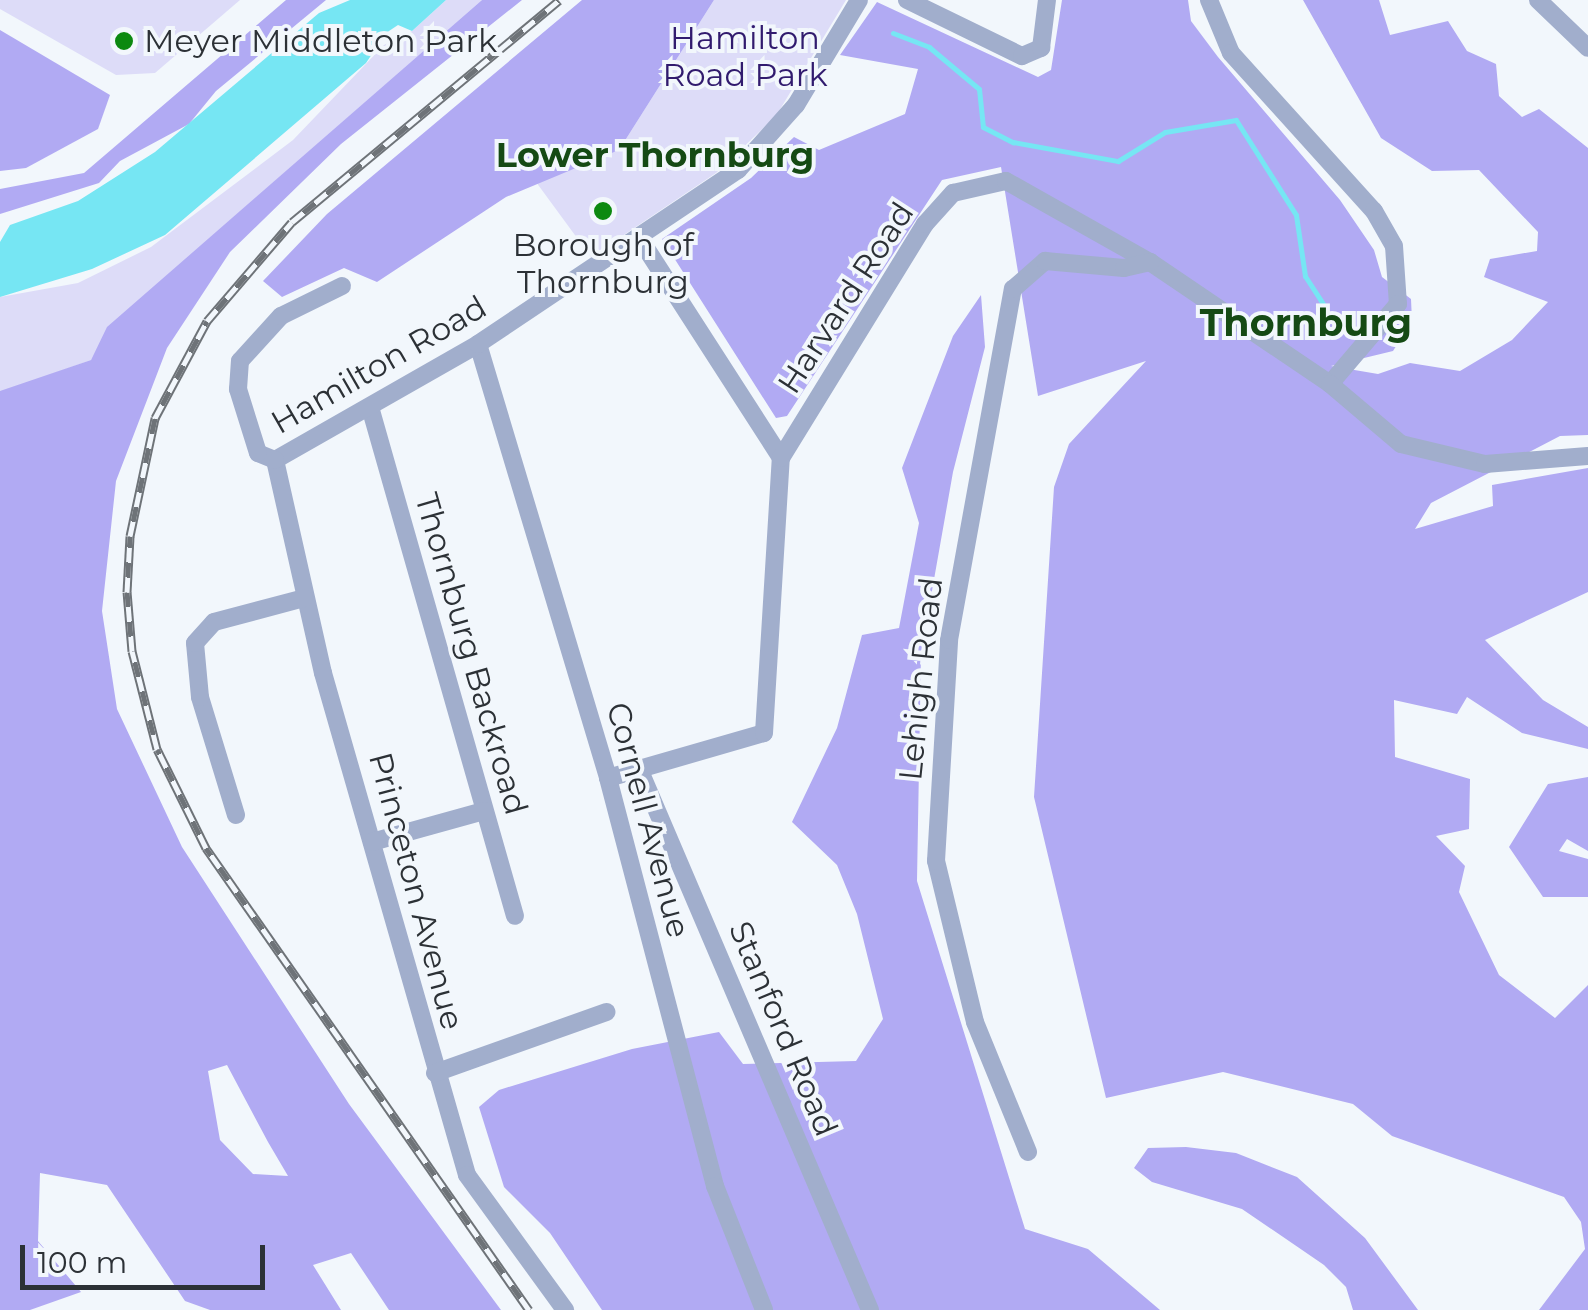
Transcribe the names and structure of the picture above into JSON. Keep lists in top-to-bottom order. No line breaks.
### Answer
{"streets":{"street":["Harvard Road","Hamilton Road","Thornburg Backroad","Lehigh Road","Cornell Avenue","Princeton Avenue","Stanford Road"]},"crossings":[["Harvard Road","Lehigh Road"],["Harvard Road","Stanford Road"],["Hamilton Road","Thornburg Backroad"],["Hamilton Road","Cornell Avenue"],["Hamilton Road","Princeton Avenue"]],"districts":["Lower Thornburg","Thornburg"],"parks":["Hamilton Road Park"],"places":["Meyer Middleton Park","Borough of Thornburg"],"scale_bar":"100 m"}
